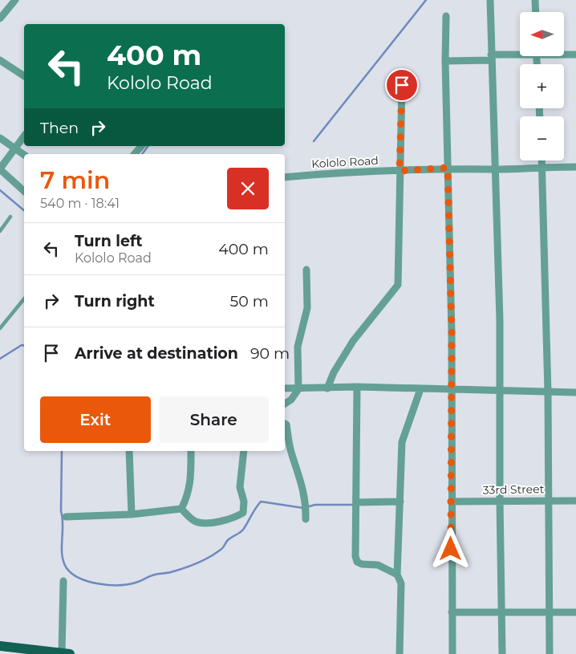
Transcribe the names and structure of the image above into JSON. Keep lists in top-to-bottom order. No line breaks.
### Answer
{"streets":{"street":["Kololo Road","33rd Street"]},"north":"left","page":{"map_buttons":["+","−"],"turn":["400 m","Kololo Road"],"then":"Then","heading":["7 min","540 m · 18:41"],"list":[{"name":"Turn left","note":"Kololo Road","value":"400 m"},{"name":"Turn right","value":"50 m"},{"name":"Arrive at destination","value":"90 m"}],"buttons":["Exit","Share"]}}
